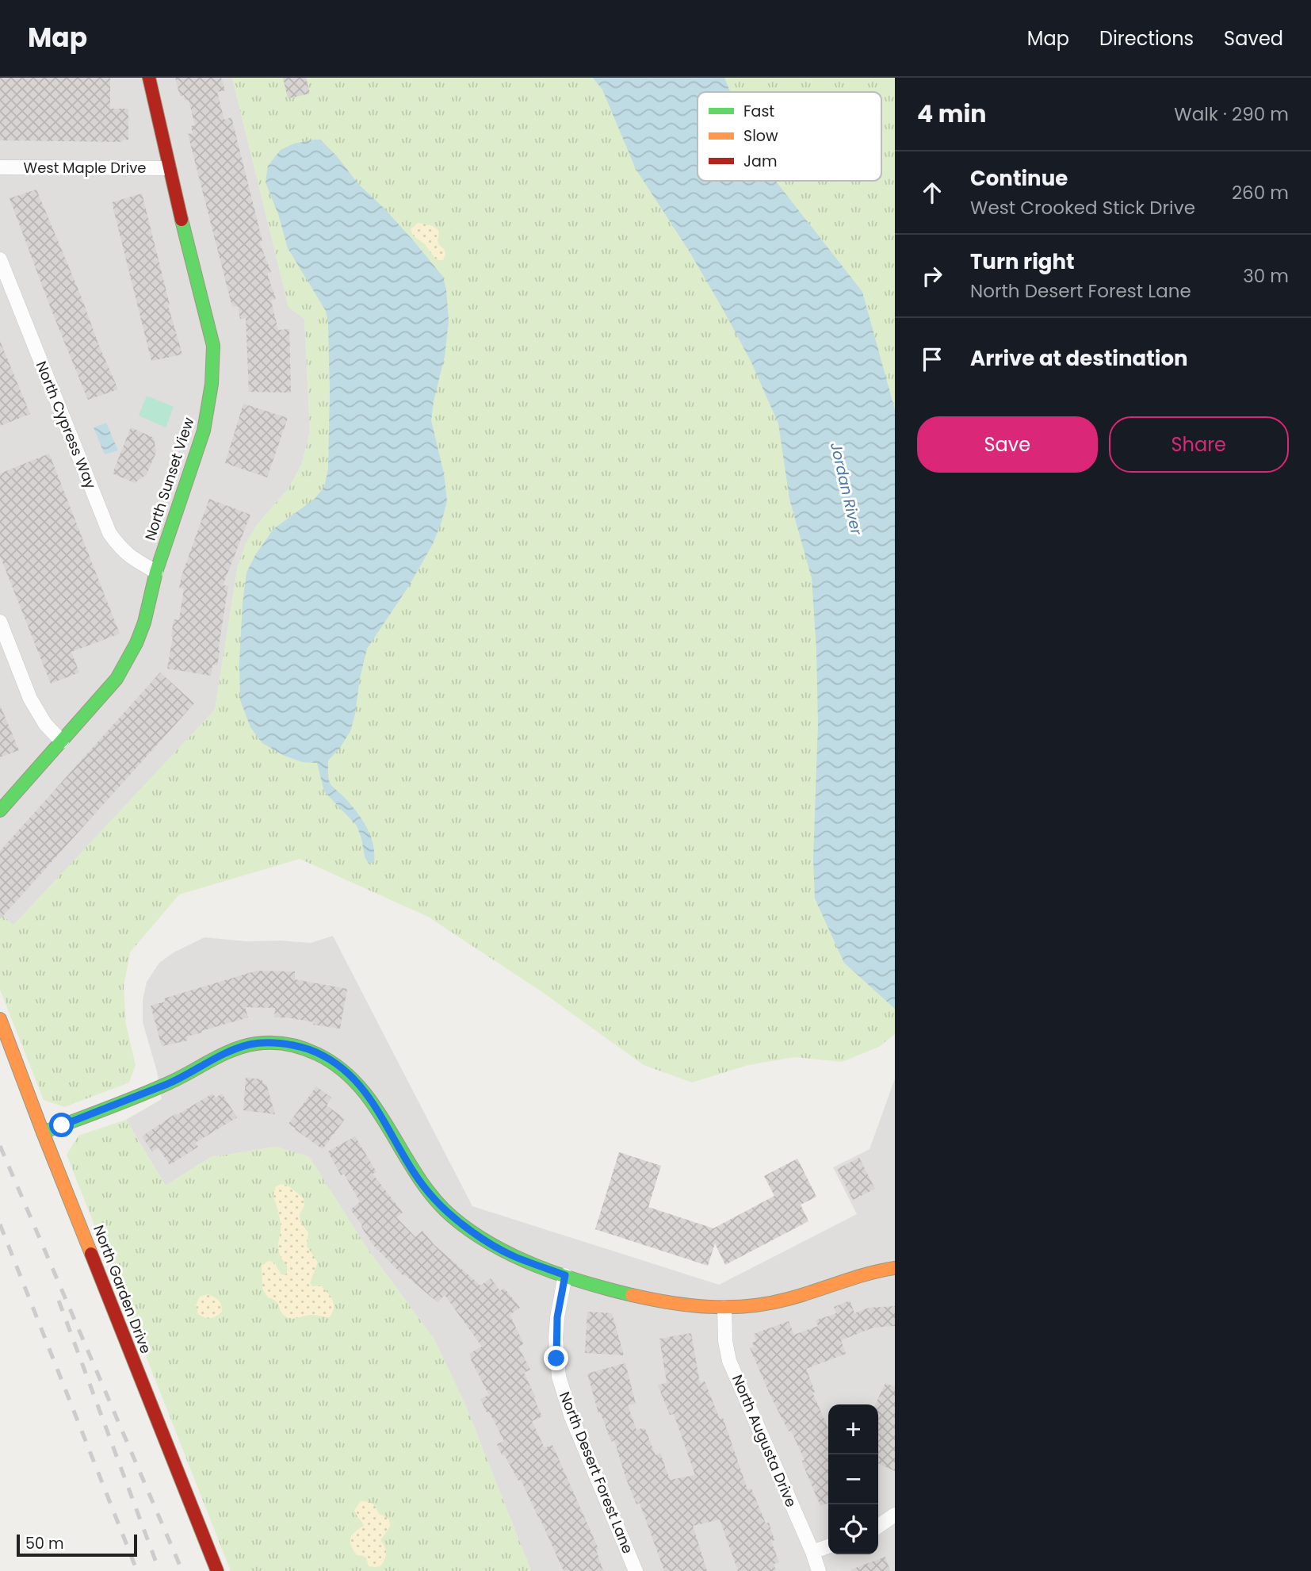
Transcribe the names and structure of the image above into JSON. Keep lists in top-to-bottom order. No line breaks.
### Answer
{"streets":{"street":["West Maple Drive","North Cypress Way","North Sunset View","North Garden Drive","North Augusta Drive","North Desert Forest Lane"]},"crossings":[["West Maple Drive","North Sunset View"],["North Cypress Way","North Sunset View"]],"water":["Jordan River"],"legend":["Fast","Slow","Jam"],"scale_bar":"50 m","page":{"header":"Map","nav":["Map","Directions","Saved"],"heading":["4 min","Walk · 290 m"],"list":[["Continue","West Crooked Stick Drive","260 m"],["Turn right","North Desert Forest Lane","30 m"],"Arrive at destination"],"buttons":["Save","Share"],"map_buttons":["+","−"],"scale":"50 m"}}
